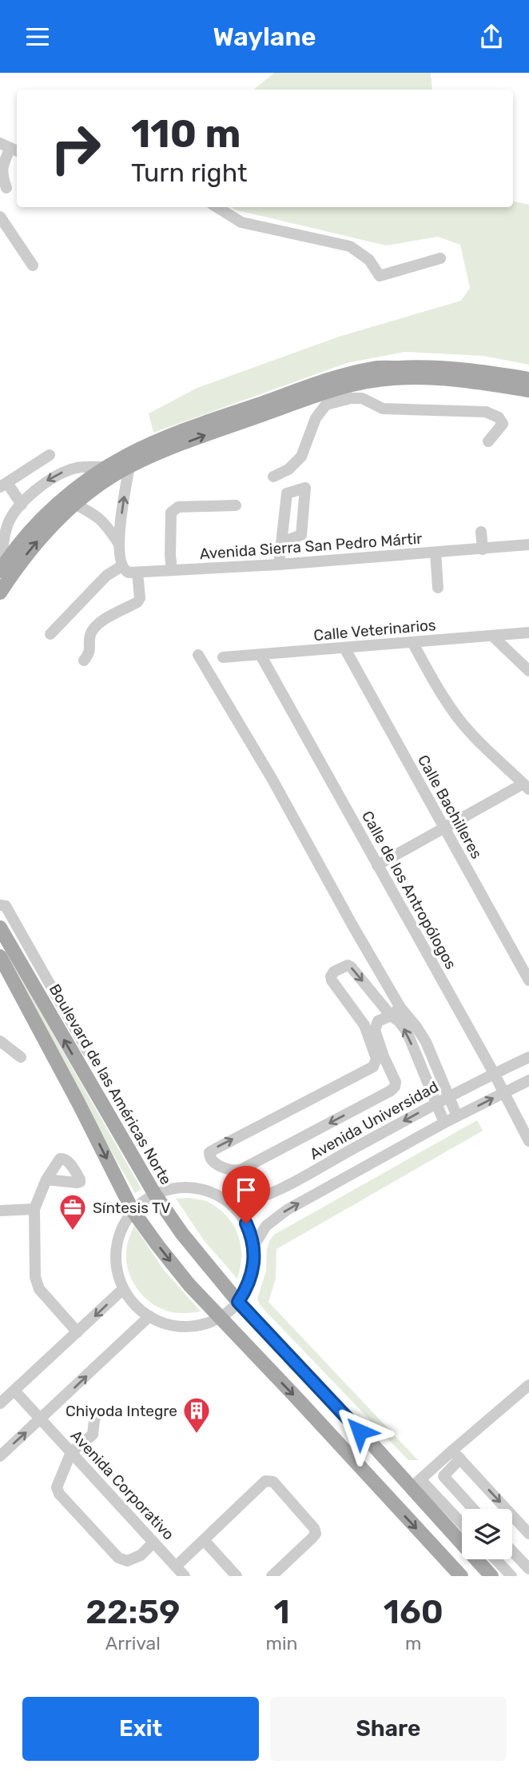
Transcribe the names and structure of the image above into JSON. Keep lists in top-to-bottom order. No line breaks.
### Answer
{"streets":{"main road":["Boulevard de las Américas Norte"],"street":["Avenida Sierra San Pedro Mártir","Calle Veterinarios","Calle Bachilleres","Calle de los Antropólogos","Avenida Universidad","Avenida Corporativo"]},"crossings":[["Calle Veterinarios","Calle Bachilleres"],["Calle Veterinarios","Calle de los Antropólogos"],["Calle de los Antropólogos","Avenida Universidad"]],"places":{"office":["Síntesis TV"],"building":["Chiyoda Integre"]},"page":{"header":"Waylane","turn":["110 m","Turn right"],"eta":["22:59","Arrival","1","min","160","m"],"buttons":["Exit","Share"]}}
